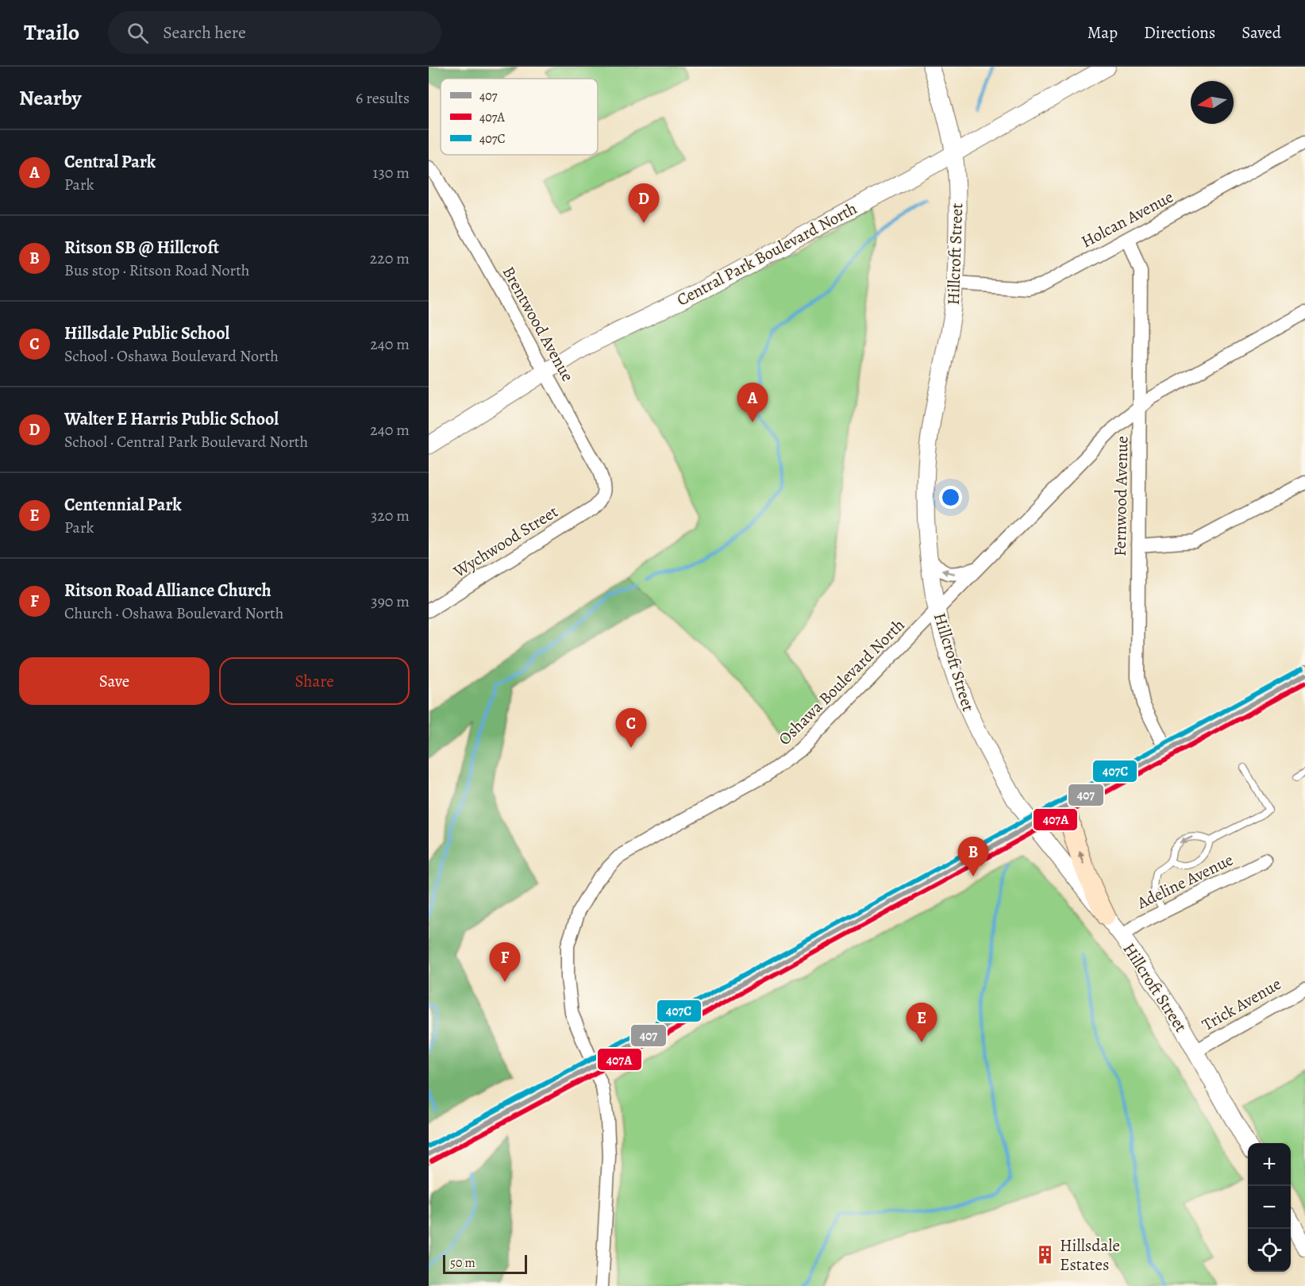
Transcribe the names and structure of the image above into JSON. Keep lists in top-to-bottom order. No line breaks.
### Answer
{"streets":{"street":["Holcan Avenue","Central Park Boulevard North","Hillcroft Street","Brentwood Avenue","Fernwood Avenue","Wychwood Street","Oshawa Boulevard North","Adeline Avenue","Trick Avenue"]},"crossings":[["Holcan Avenue","Hillcroft Street"],["Holcan Avenue","Fernwood Avenue"],["Central Park Boulevard North","Hillcroft Street"],["Central Park Boulevard North","Brentwood Avenue"],["Hillcroft Street","Oshawa Boulevard North"],["Hillcroft Street","Adeline Avenue"],["Hillcroft Street","Trick Avenue"],["Brentwood Avenue","Wychwood Street"],["Fernwood Avenue","Oshawa Boulevard North"]],"places":{"building":["Hillsdale Estates"]},"lines":["transit line 407C","transit line 407","transit line 407A"],"legend":["407","407A","407C"],"scale_bar":"50 m","north":"left","page":{"header":"Trailo","search":"Search here","nav":["Map","Directions","Saved"],"heading":["Nearby","6 results"],"list":[{"mark":"A","name":"Central Park","note":"Park","value":"130 m"},{"mark":"B","name":"Ritson SB @ Hillcroft","note":"Bus stop · Ritson Road North","value":"220 m"},{"mark":"C","name":"Hillsdale Public School","note":"School · Oshawa Boulevard North","value":"240 m"},{"mark":"D","name":"Walter E Harris Public School","note":"School · Central Park Boulevard North","value":"240 m"},{"mark":"E","name":"Centennial Park","note":"Park","value":"320 m"},{"mark":"F","name":"Ritson Road Alliance Church","note":"Church · Oshawa Boulevard North","value":"390 m"}],"pins":["D","A","C","B","F","E"],"buttons":["Save","Share"],"map_buttons":["+","−"],"scale":"50 m"}}
